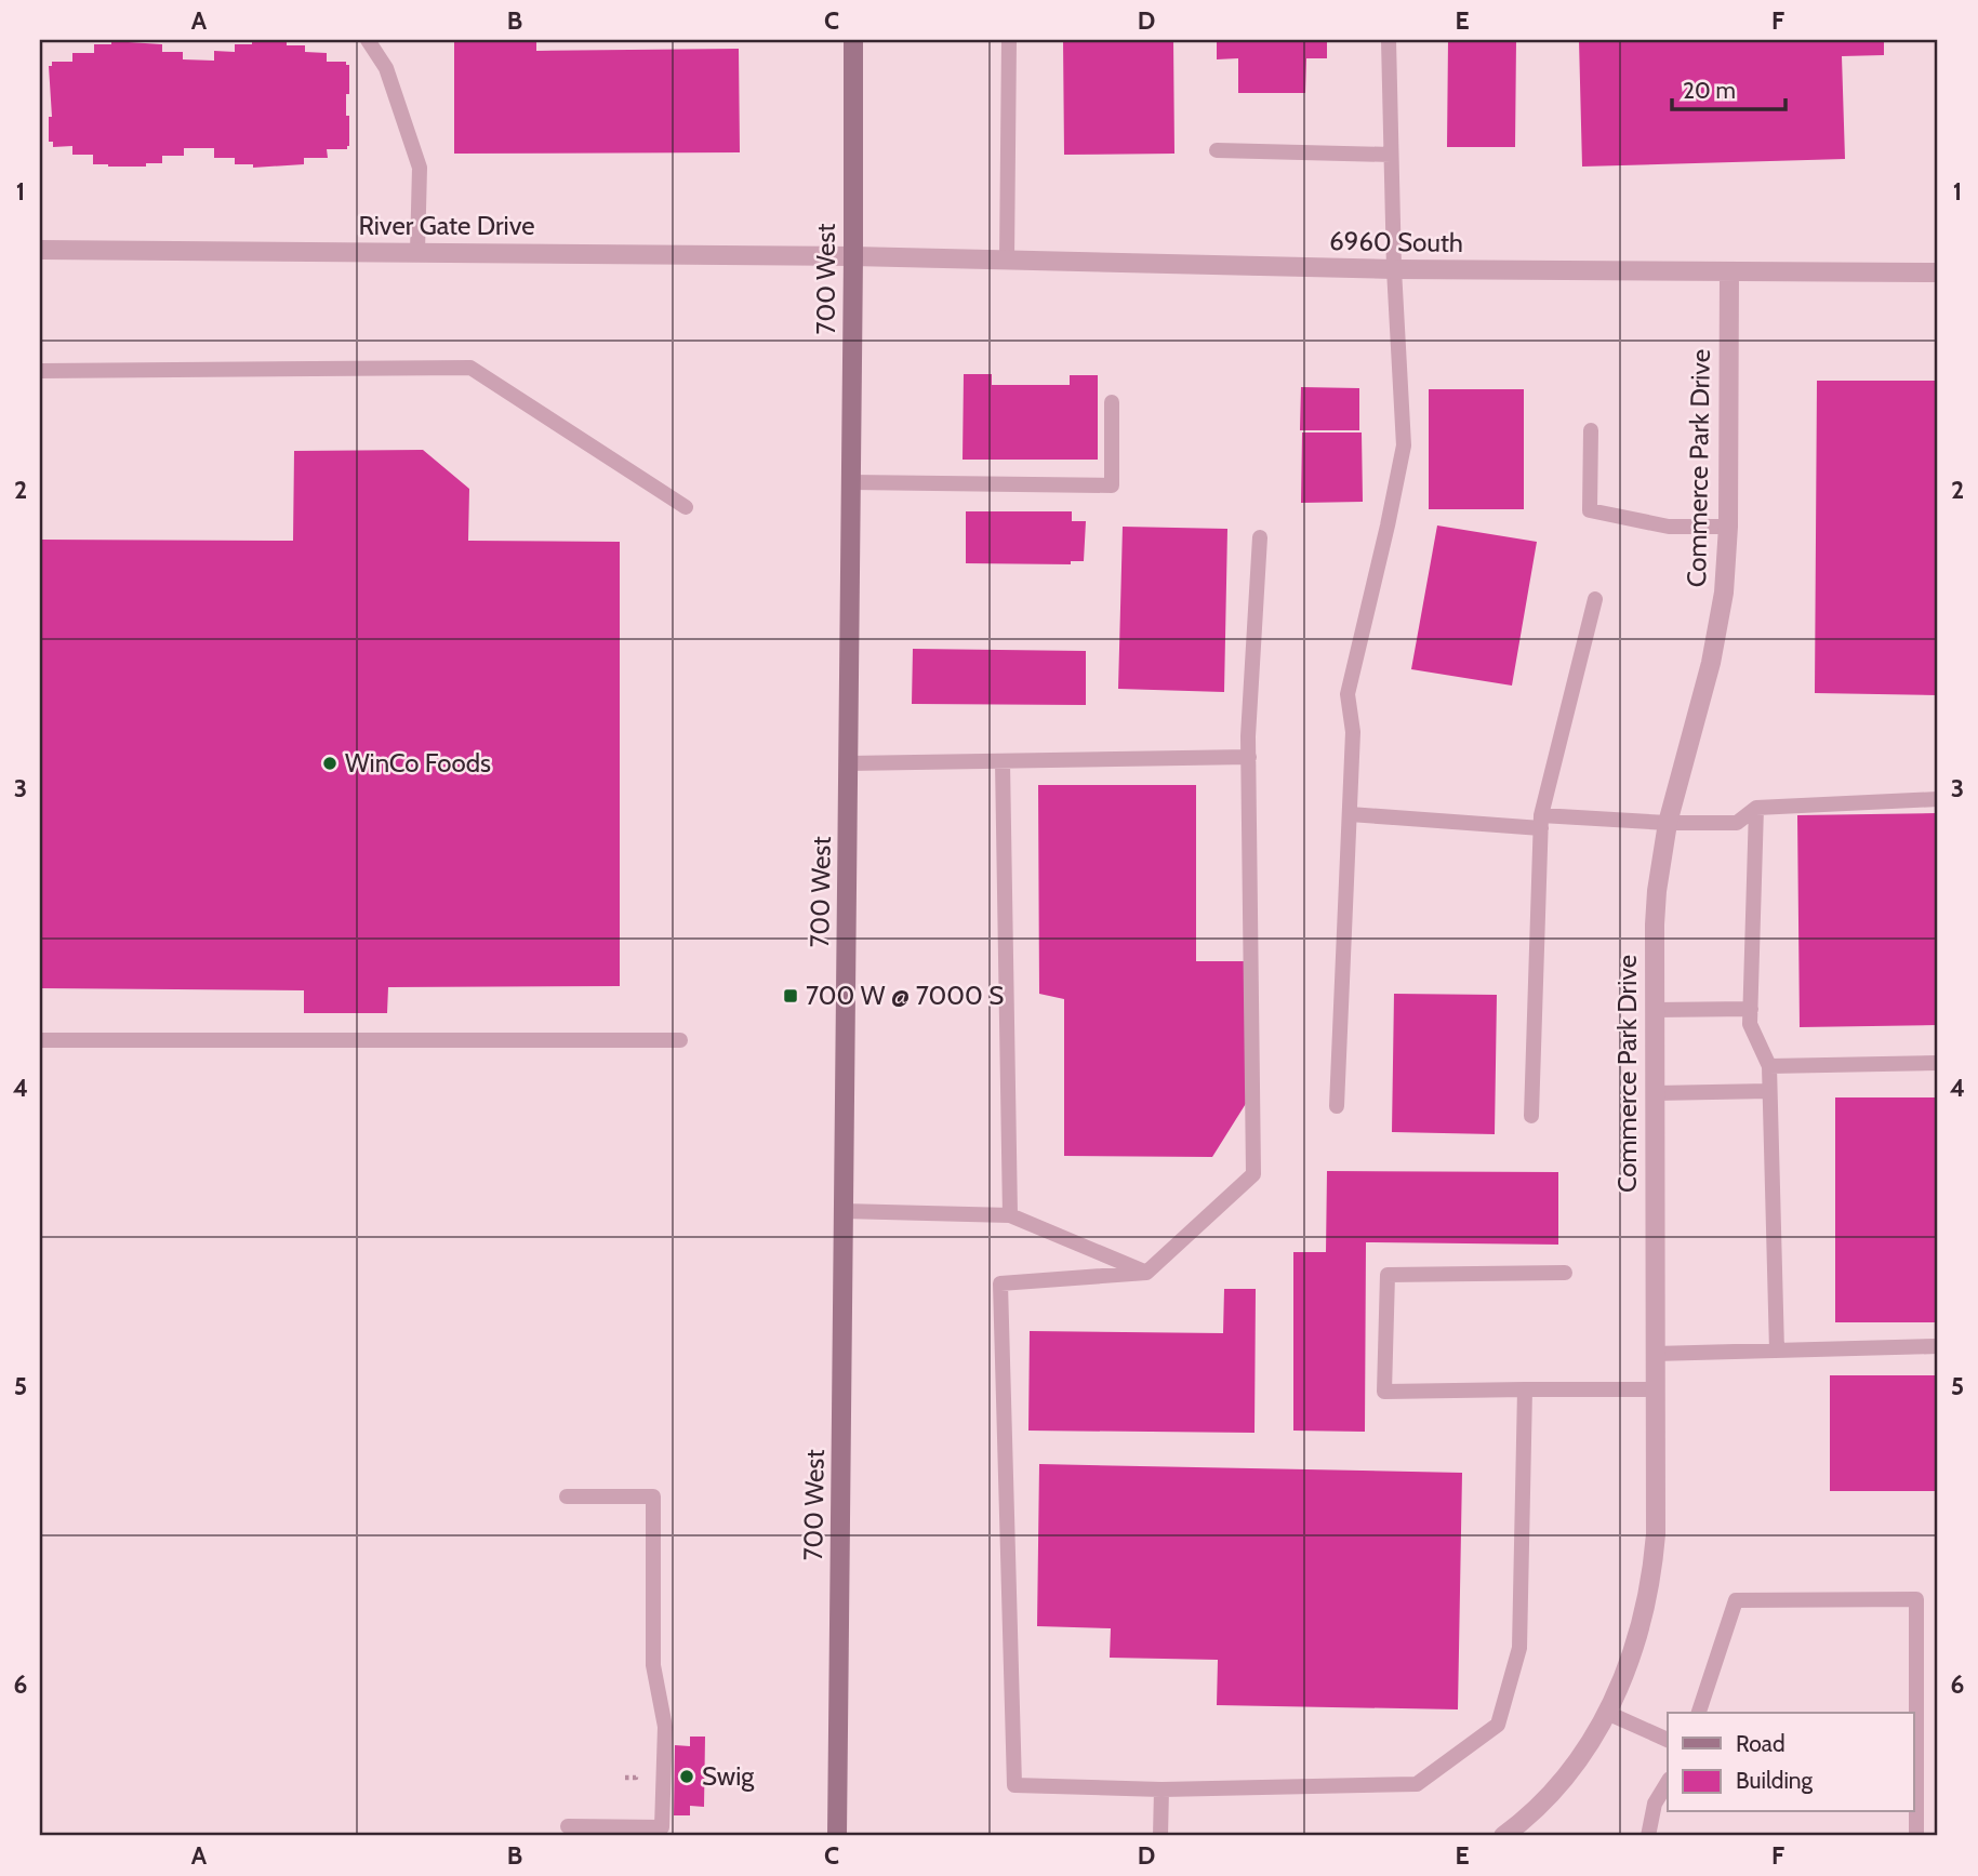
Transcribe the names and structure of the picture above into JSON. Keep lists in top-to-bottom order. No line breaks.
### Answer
{"streets":{"main road":["700 West"],"street":["River Gate Drive","6960 South","Commerce Park Drive"]},"crossings":[["River Gate Drive","6960 South"],["River Gate Drive","700 West"],["6960 South","700 West"],["6960 South","Commerce Park Drive"]],"places":{"other":["WinCo Foods","Swig"],"transit":["700 W @ 7000 S"]},"legend":["Road","Building"],"scale_bar":"20 m","grid":{"columns":["A","B","C","D","E","F"],"rows":["1","2","3","4","5","6"]}}
